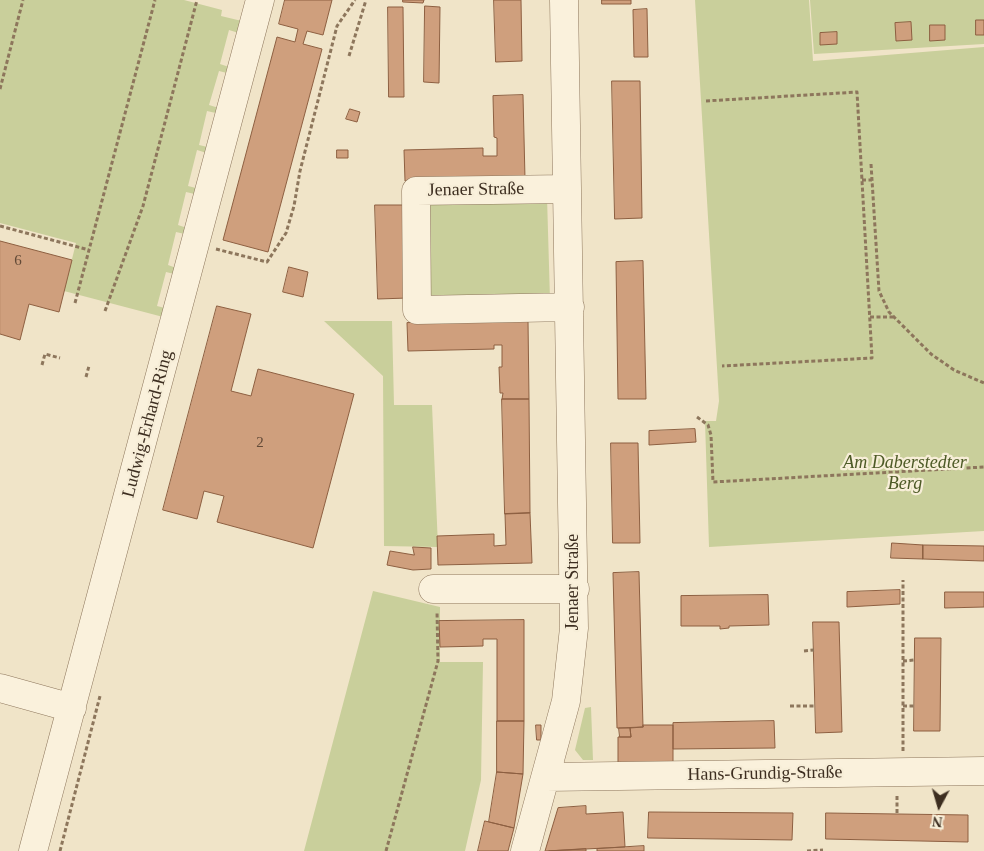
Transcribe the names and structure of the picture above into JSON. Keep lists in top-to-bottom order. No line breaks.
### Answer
{"streets":{"street":["Jenaer Straße","Ludwig-Erhard-Ring","Hans-Grundig-Straße"]},"crossings":[["Jenaer Straße","Hans-Grundig-Straße"]],"parks":["Am Daberstedter Berg"],"house_numbers":["6","2"],"north":"bottom"}
